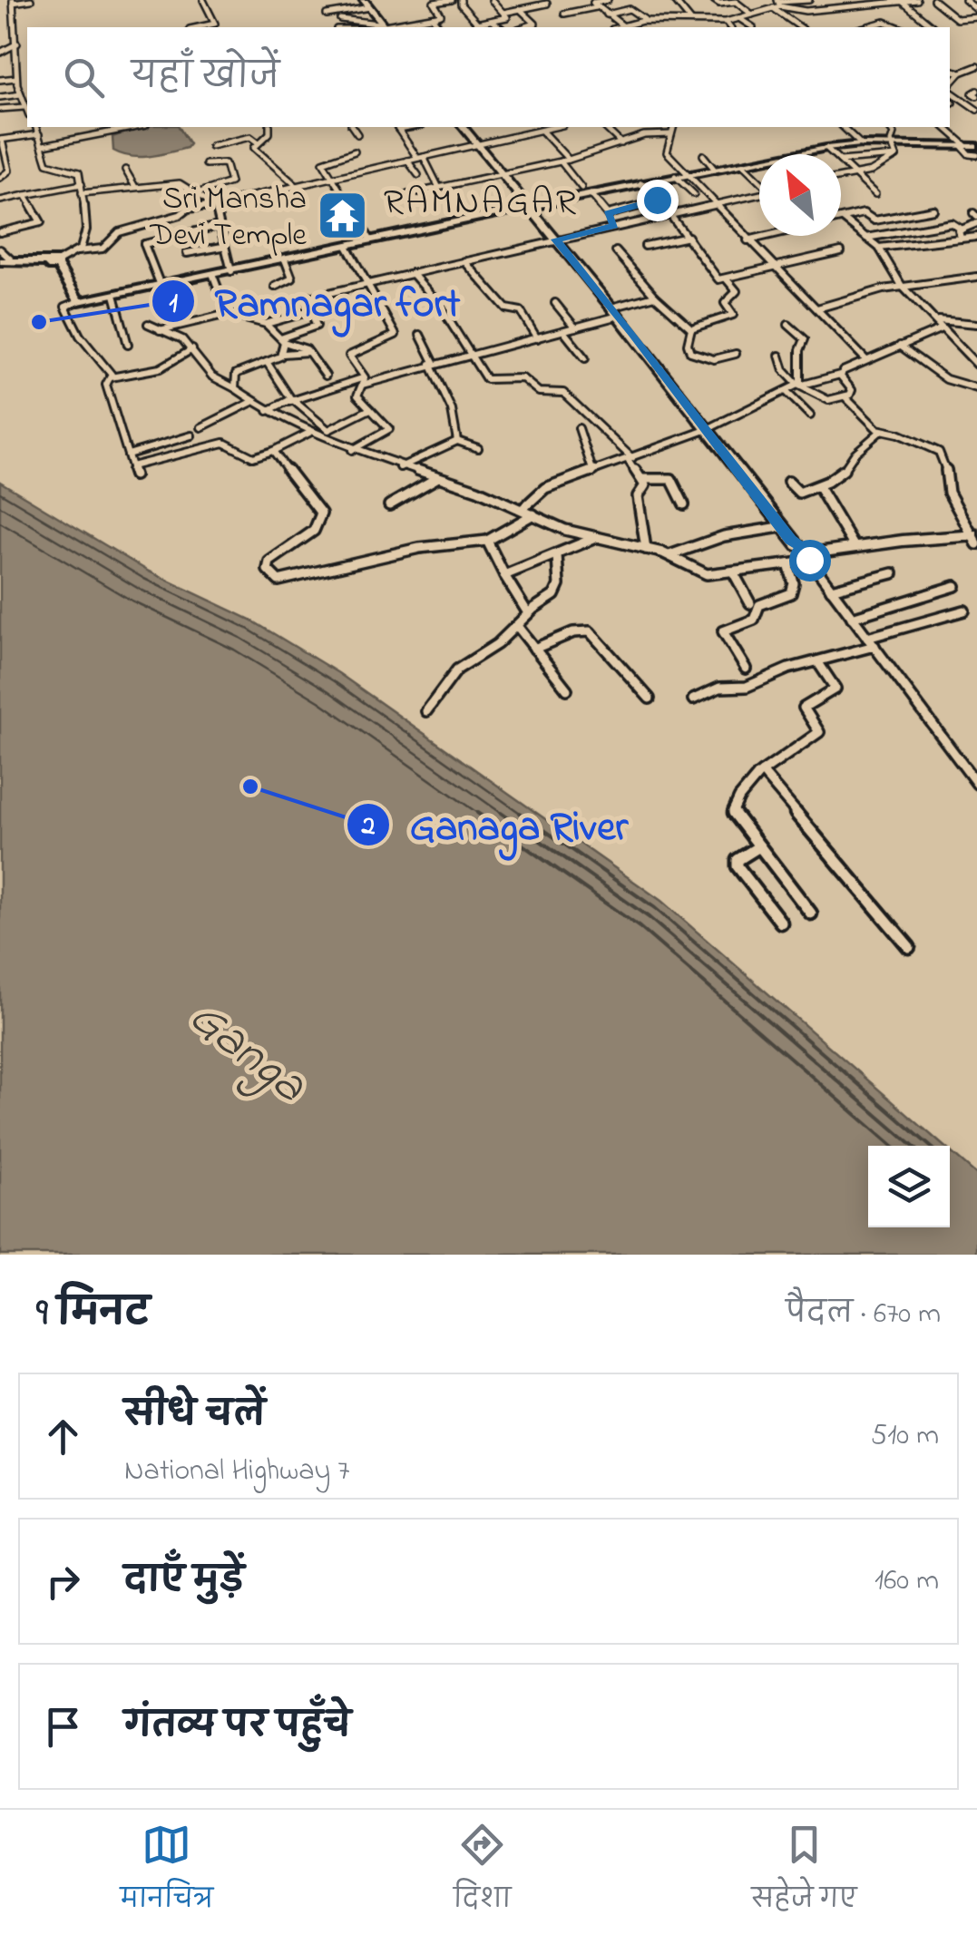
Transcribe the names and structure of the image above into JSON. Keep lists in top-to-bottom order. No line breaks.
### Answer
{"districts":["RAMNAGAR"],"water":["Ganga"],"places":{"temple":["Sri Mansha Devi Temple"],"other":["Ramnagar fort","Ganaga River"]},"north":"top left","page":{"search":"यहाँ खोजें","heading":["9 मिनट","पैदल · 670 m"],"list":[["सीधे चलें","National Highway 7","510 m"],["दाएँ मुड़ें","160 m"],"गंतव्य पर पहुँचे"],"nav":["मानचित्र","दिशा","सहेजे गए"]}}
